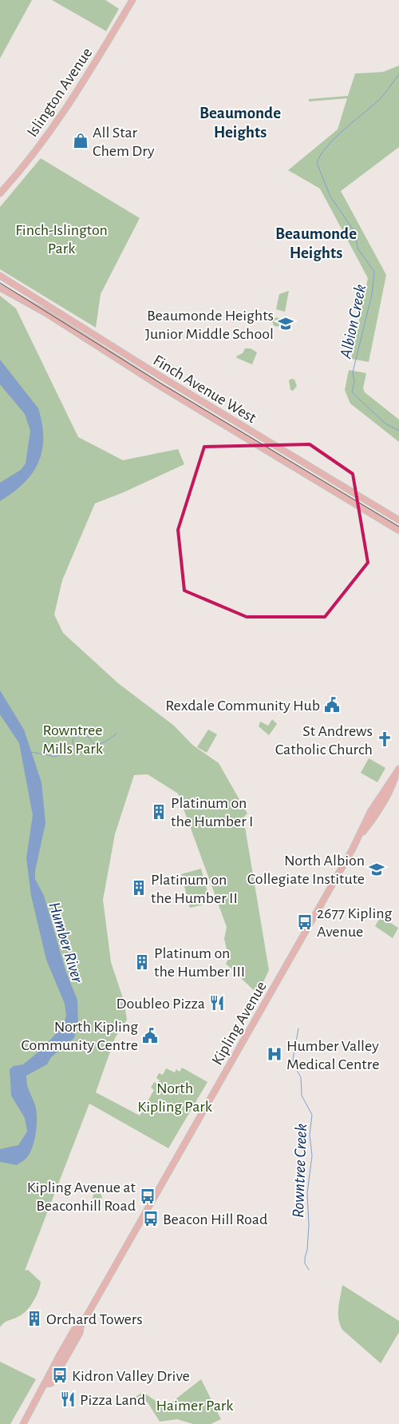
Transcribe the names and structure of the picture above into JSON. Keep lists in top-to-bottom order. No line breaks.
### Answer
{"streets":{"main road":["Islington Avenue","Finch Avenue West","Kipling Avenue"]},"districts":["Beaumonde Heights","Beaumonde Heights"],"water":["Albion Creek","Humber River","Rowntree Creek"],"parks":["Finch-Islington Park","Rowntree Mills Park","North Kipling Park","Haimer Park"],"places":{"shop":["All Star Chem Dry"],"school or university":["Beaumonde Heights Junior Middle School","North Albion Collegiate Institute"],"public building":["Rexdale Community Hub","North Kipling Community Centre"],"church":["St Andrews Catholic Church"],"building":["Platinum on the Humber I","Platinum on the Humber II","Platinum on the Humber III","Orchard Towers"],"bus stop":["2677 Kipling Avenue","Kipling Avenue at Beaconhill Road","Beacon Hill Road","Kidron Valley Drive"],"restaurant":["Doubleo Pizza","Pizza Land"],"hospital":["Humber Valley Medical Centre"]}}
